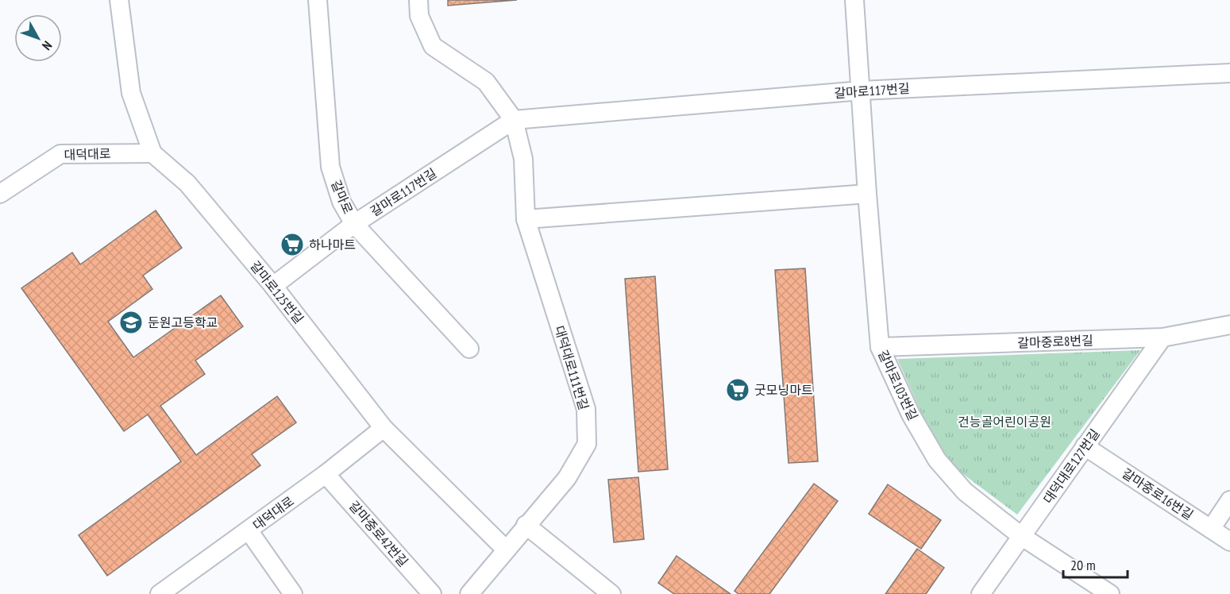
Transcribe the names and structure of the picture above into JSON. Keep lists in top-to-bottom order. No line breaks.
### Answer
{"streets":{"street":["갈마로117번길","대덕대로","갈마로","갈마로125번길","갈마중로8번길","대덕대로111번길","갈마로103번길","대덕대로127번길","갈마중로16번길","갈마중로42번길"]},"crossings":[["갈마로117번길","갈마로"],["갈마로117번길","갈마로125번길"],["갈마로117번길","대덕대로111번길"],["갈마로117번길","갈마로103번길"],["대덕대로","갈마로125번길"],["대덕대로","갈마중로42번길"],["갈마로125번길","대덕대로111번길"],["갈마중로8번길","갈마로103번길"],["갈마중로8번길","대덕대로127번길"],["갈마로103번길","대덕대로127번길"],["대덕대로127번길","갈마중로16번길"]],"parks":["건능골어린이공원"],"places":{"supermarket":["하나마트","굿모닝마트"],"school or university":["둔원고등학교"]},"scale_bar":"20 m","north":"bottom right"}
